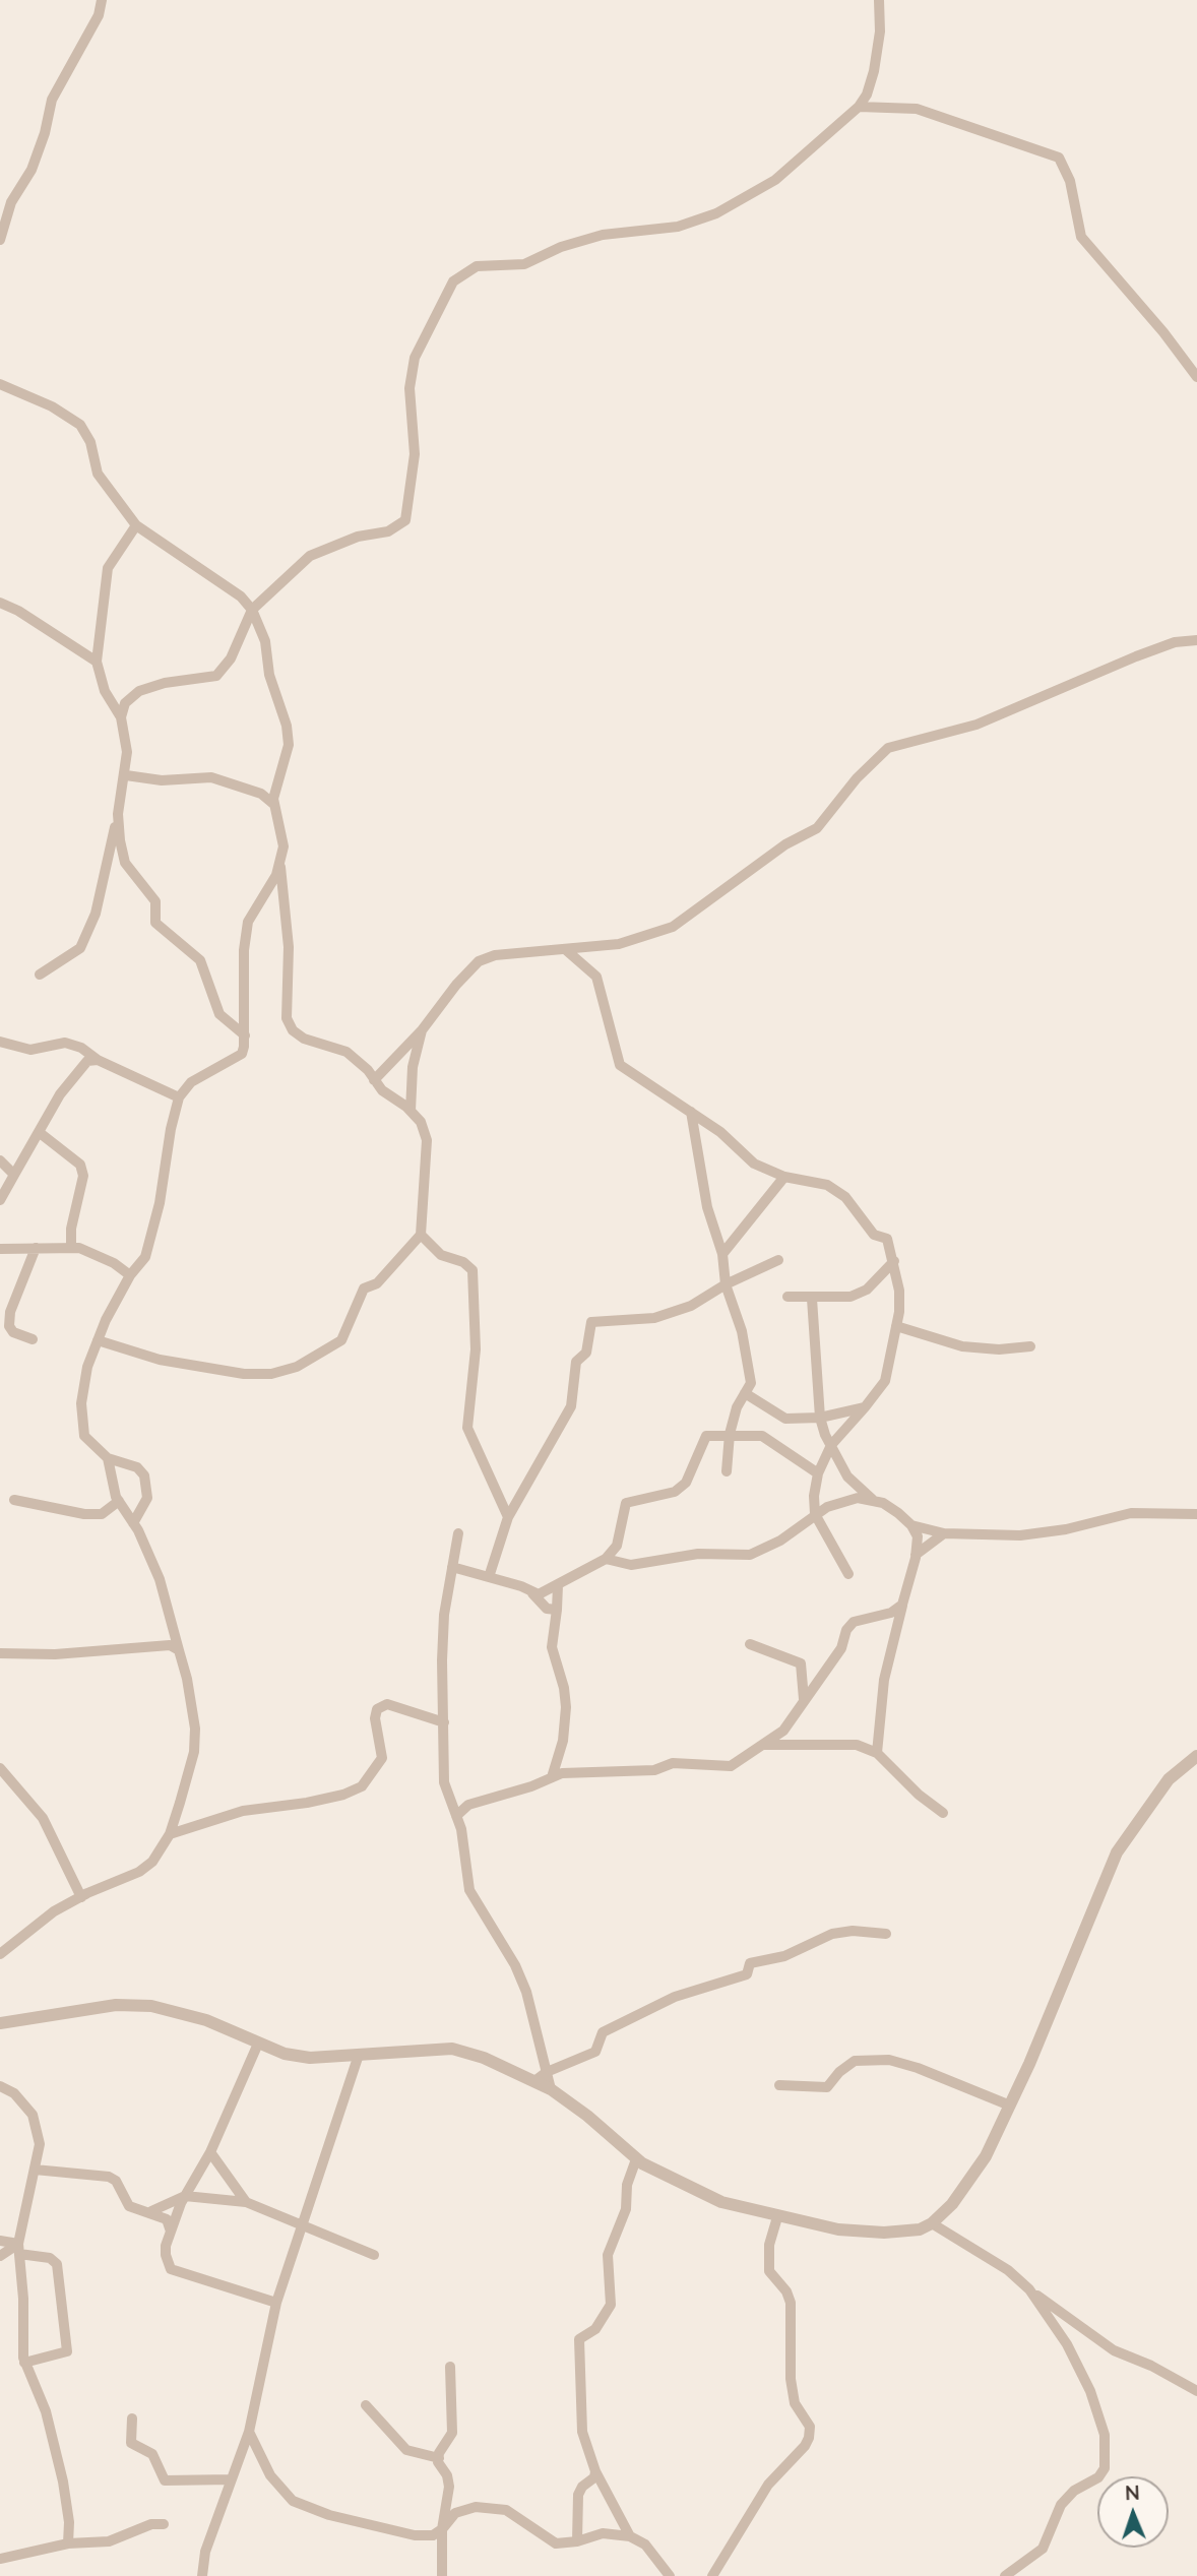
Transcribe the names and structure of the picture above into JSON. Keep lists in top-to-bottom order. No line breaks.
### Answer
{"north":"top"}
